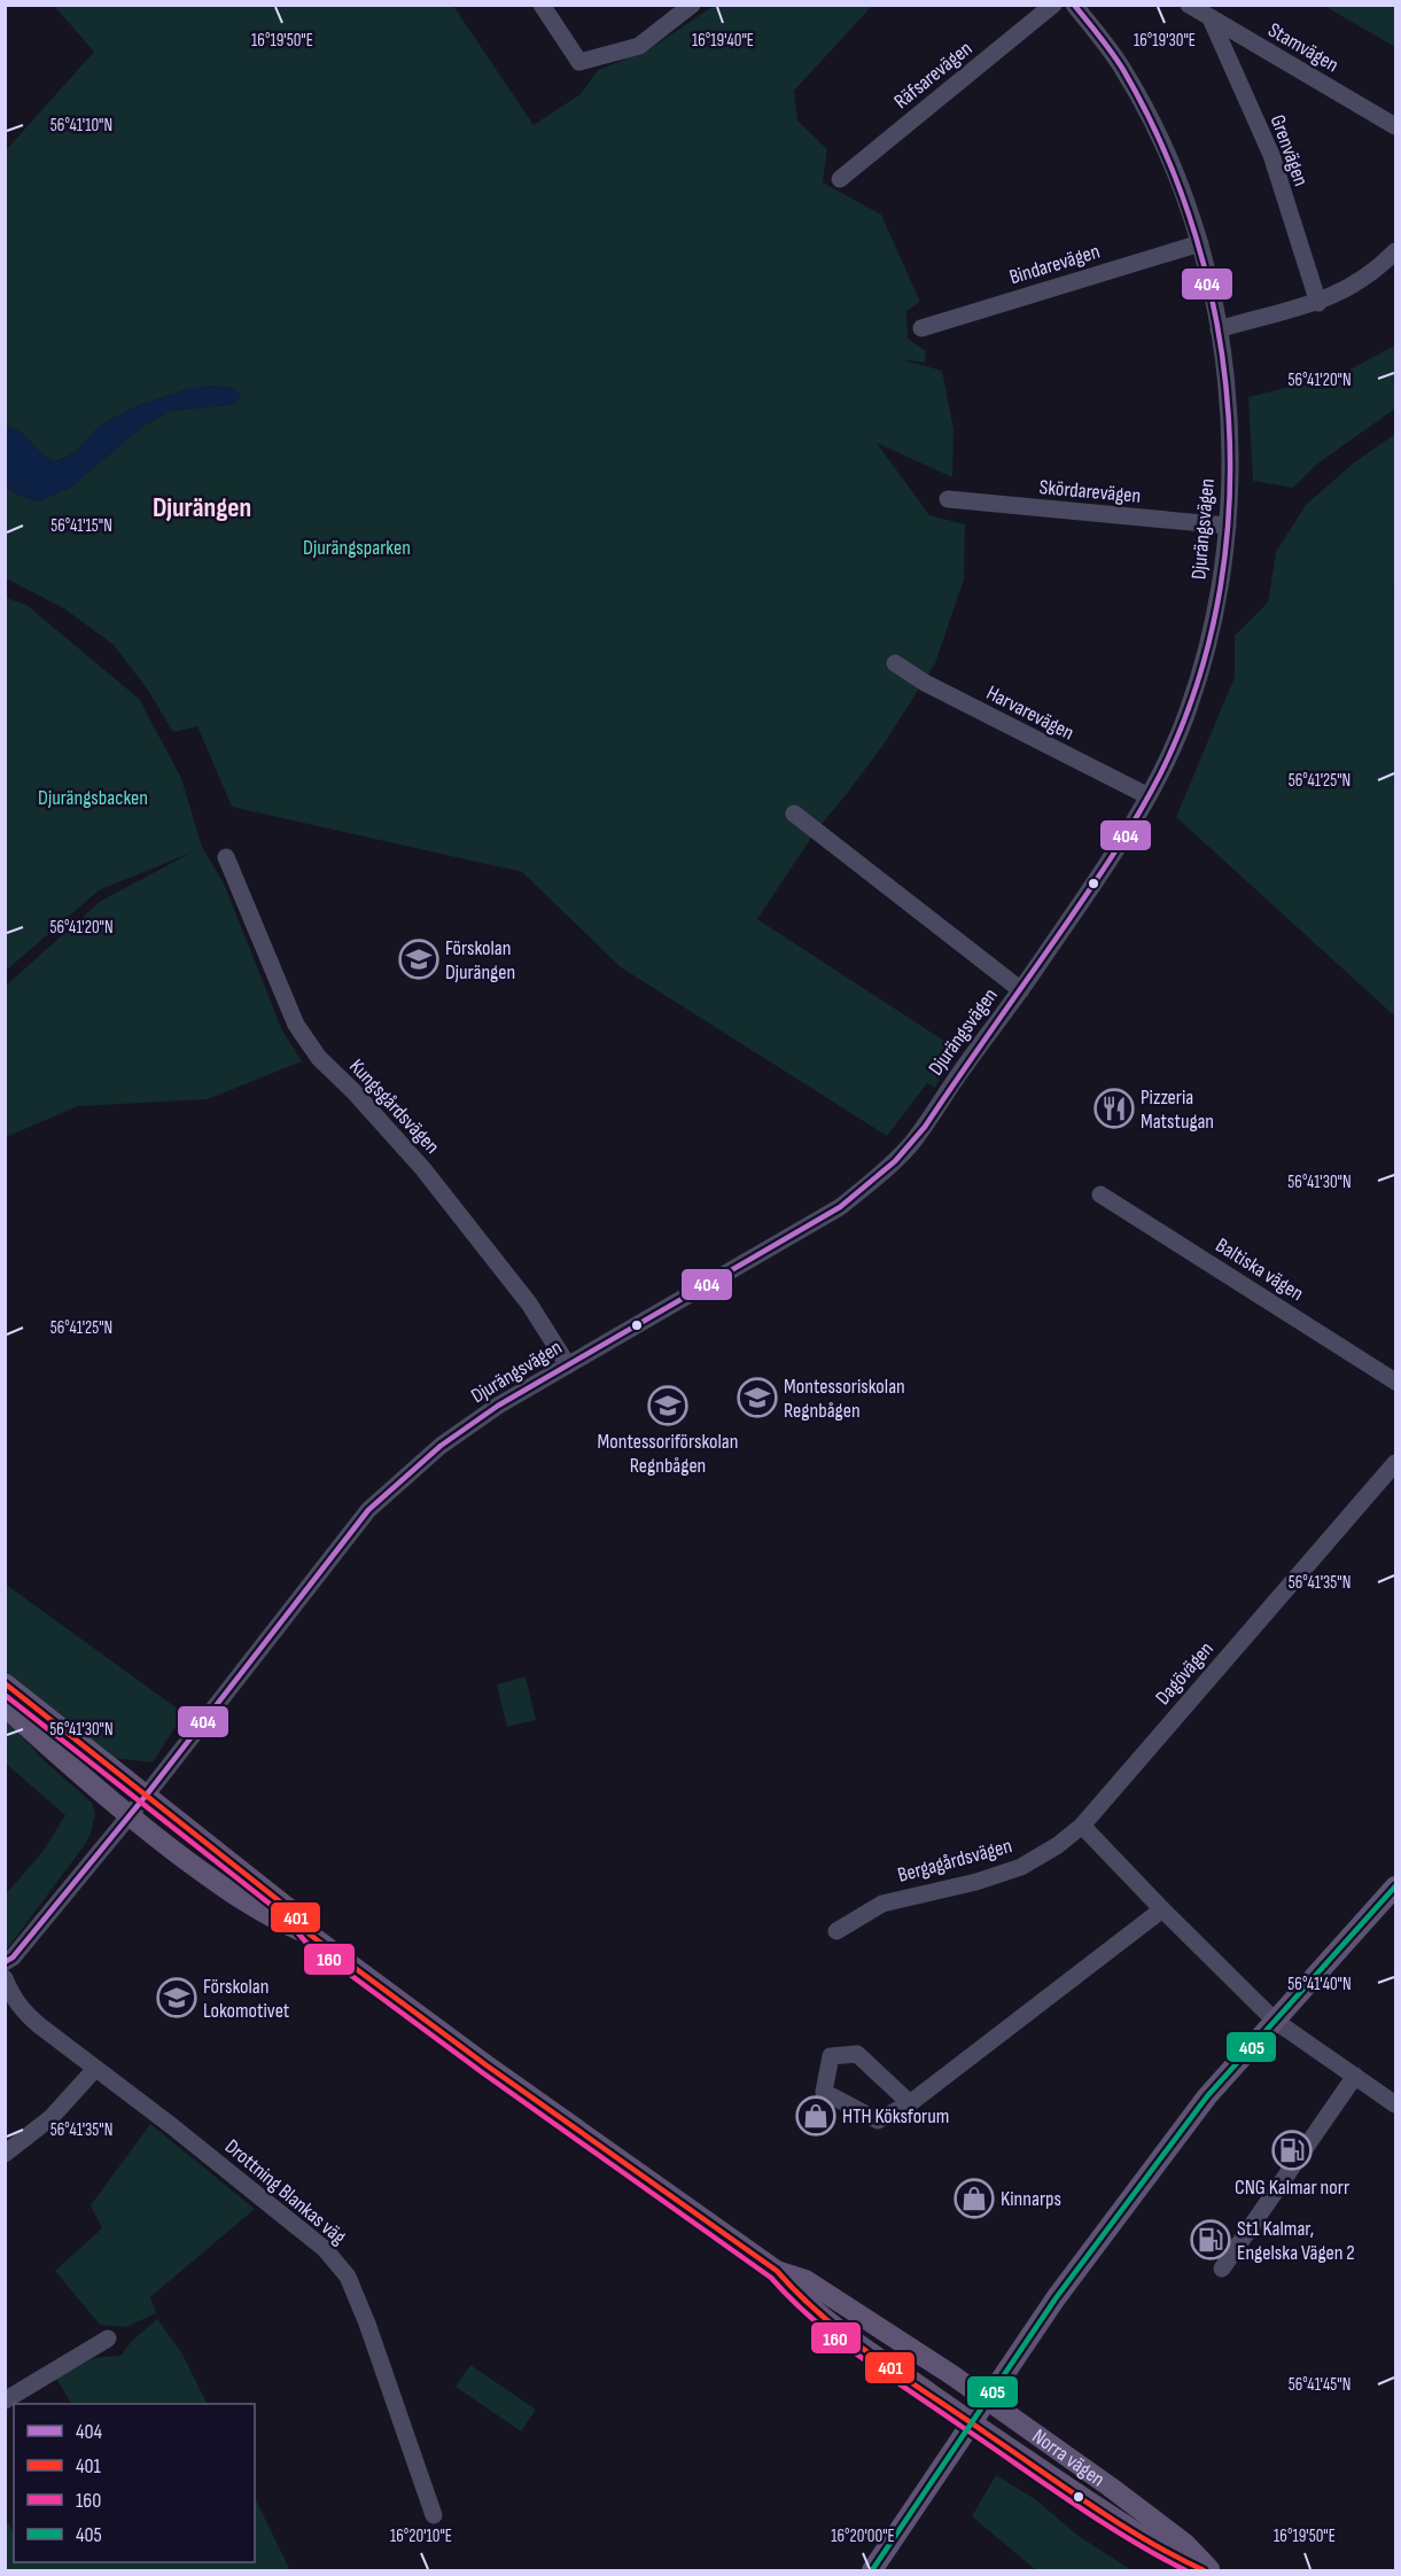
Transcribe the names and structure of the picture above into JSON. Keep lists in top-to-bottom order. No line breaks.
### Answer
{"streets":{"main road":["Norra vägen"],"street":["Stamvägen","Räfsarevägen","Grenvägen","Bindarevägen","Skördarevägen","Djurängsvägen","Harvarevägen","Kungsgårdsvägen","Baltiska vägen","Dagövägen","Bergagårdsvägen","Drottning Blankas väg"]},"crossings":[["Stamvägen","Grenvägen"],["Bindarevägen","Djurängsvägen"],["Skördarevägen","Djurängsvägen"],["Djurängsvägen","Harvarevägen"],["Djurängsvägen","Kungsgårdsvägen"],["Djurängsvägen","Norra vägen"],["Dagövägen","Bergagårdsvägen"]],"districts":["Djurängen"],"parks":["Djurängsparken","Djurängsbacken"],"places":{"school or university":["Förskolan Djurängen","Montessoriskolan Regnbågen","Montessoriförskolan Regnbågen","Förskolan Lokomotivet"],"restaurant":["Pizzeria Matstugan"],"shop":["HTH Köksforum","Kinnarps"],"fuel station":["CNG Kalmar norr","St1 Kalmar, Engelska Vägen 2"]},"lines":["transit line 404","transit line 401","transit line 160","transit line 405"],"legend":["404","401","160","405"],"coordinates":["16°19'50\"E","16°19'40\"E","16°19'30\"E","56°41'10\"N","56°41'20\"N","56°41'15\"N","56°41'25\"N","56°41'30\"N","56°41'35\"N","56°41'40\"N","56°41'45\"N","16°20'10\"E","16°20'00\"E"]}
